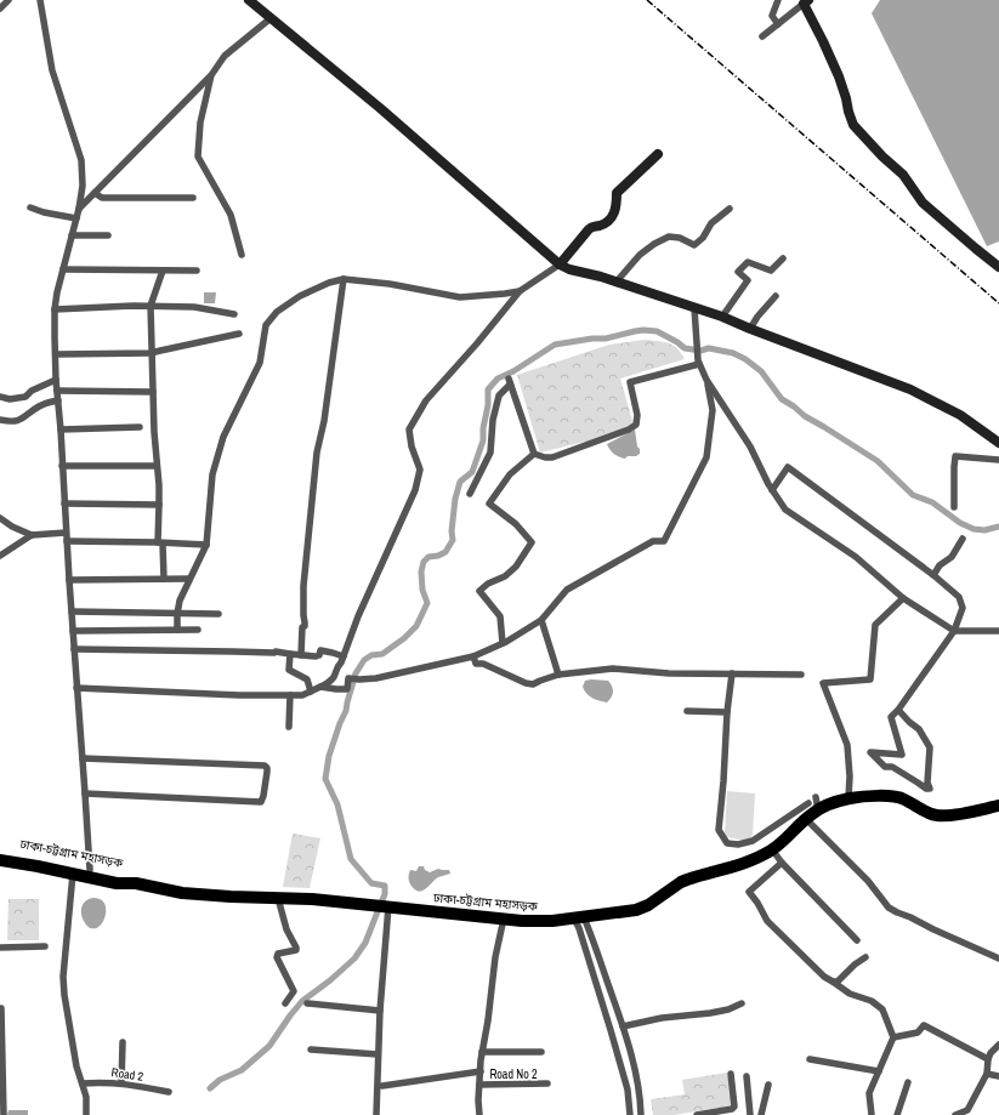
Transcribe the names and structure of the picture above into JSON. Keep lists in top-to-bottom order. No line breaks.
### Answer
{"streets":{"highway":["ঢাকা-চট্টগ্রাম মহাসড়ক"],"street":["Road 2","Road No 2"]}}
